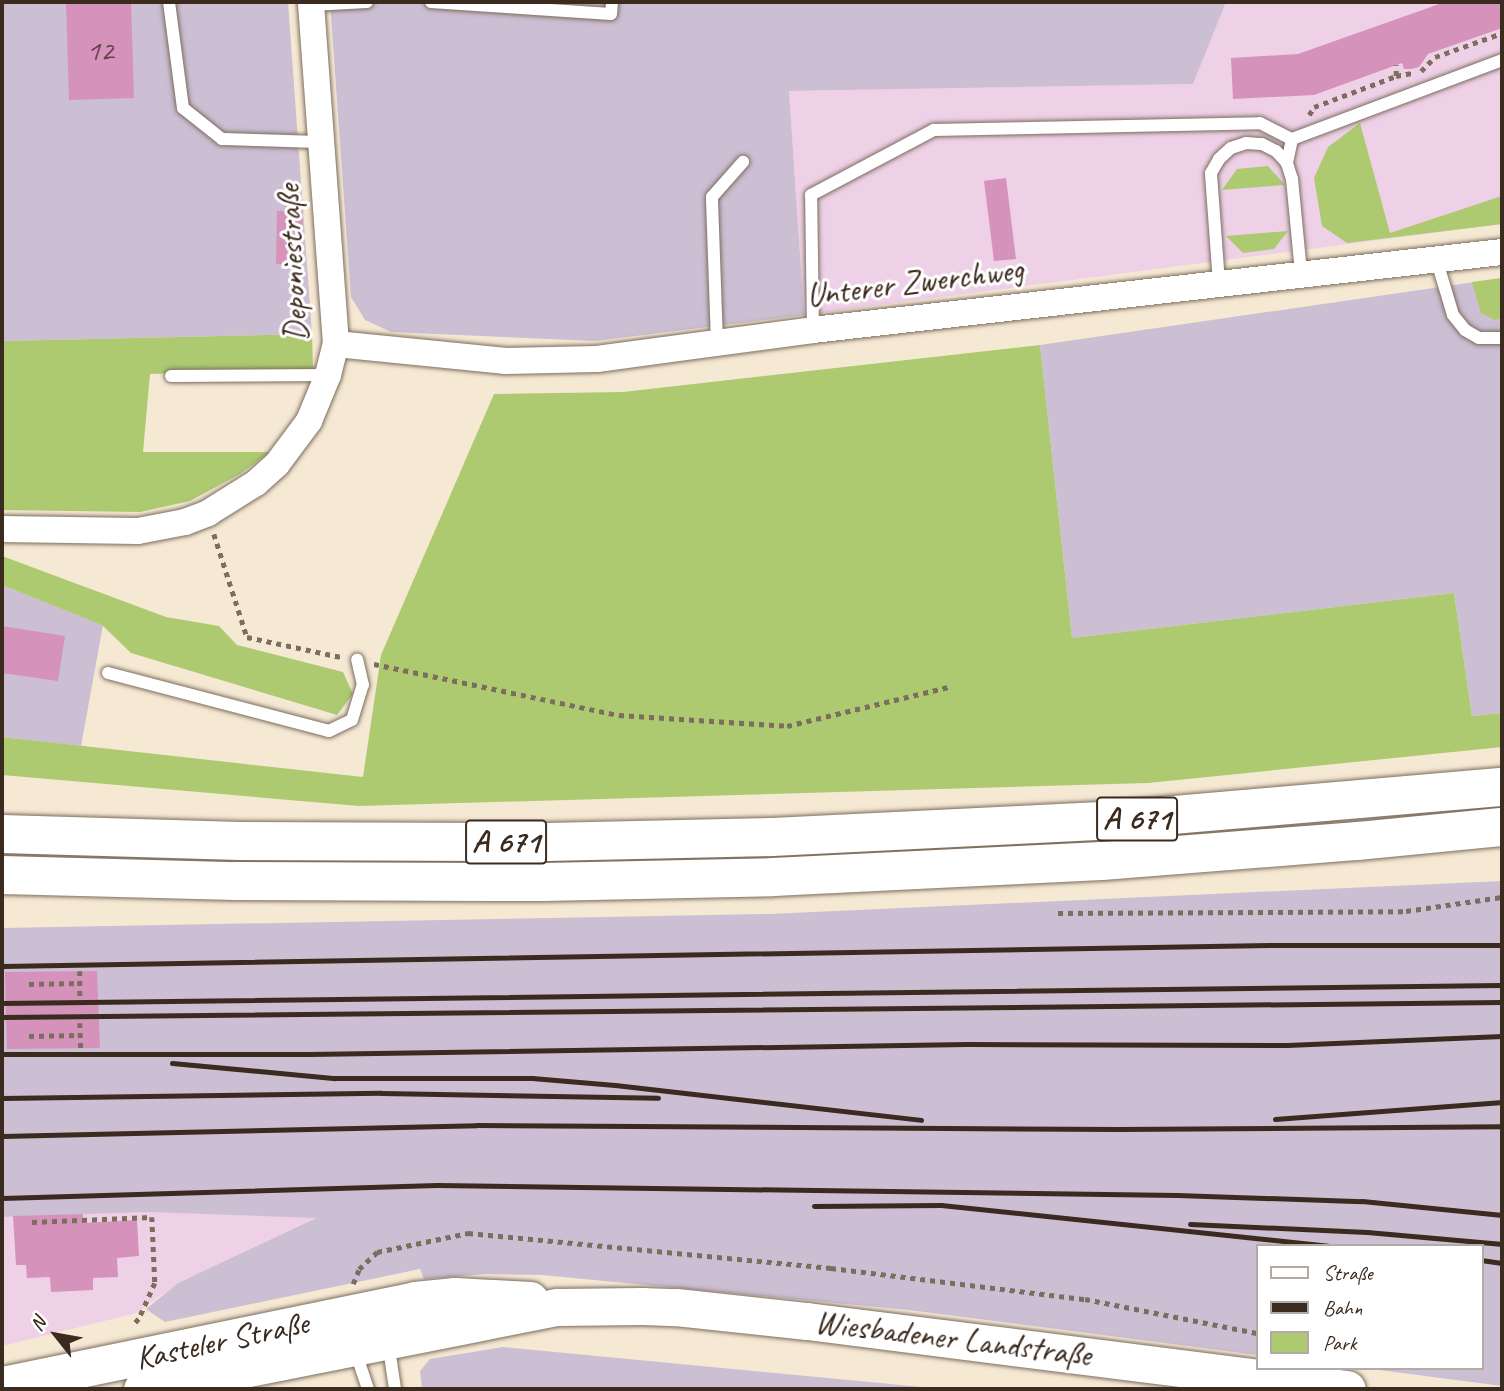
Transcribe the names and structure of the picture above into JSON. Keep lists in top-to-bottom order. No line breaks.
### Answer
{"streets":{"highway":["A 671"],"main road":["Wiesbadener Landstraße","Kasteler Straße"],"street":["Deponiestraße","Unterer Zwerchweg"]},"crossings":[["Deponiestraße","Unterer Zwerchweg"],["Wiesbadener Landstraße","Kasteler Straße"]],"house_numbers":["12"],"legend":["Straße","Bahn","Park"],"north":"top left"}
